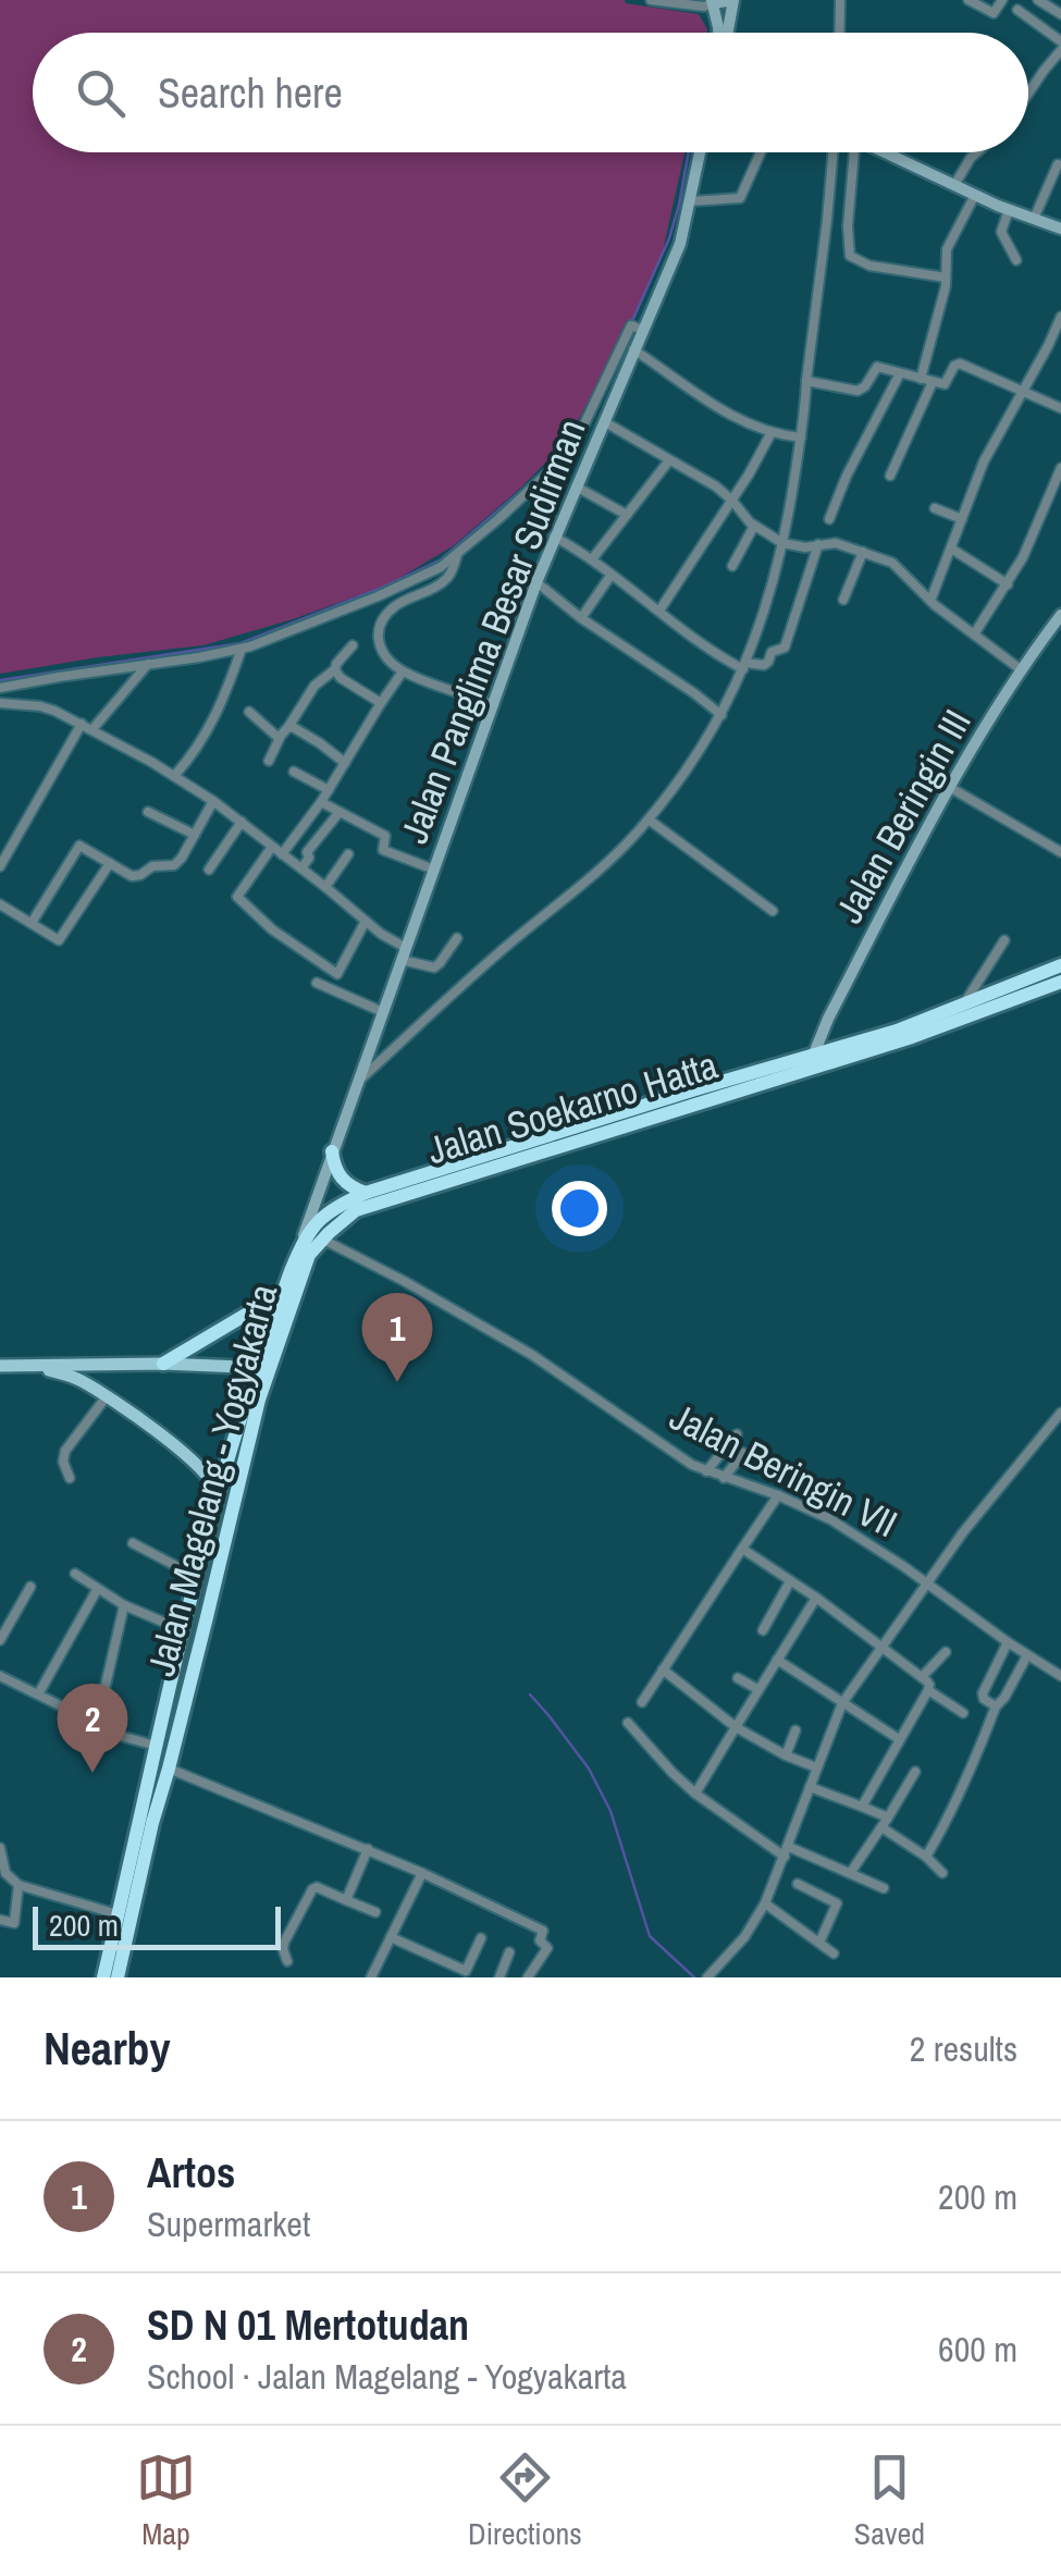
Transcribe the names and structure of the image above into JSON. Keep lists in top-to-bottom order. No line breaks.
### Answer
{"streets":{"highway":["Jalan Soekarno Hatta","Jalan Magelang - Yogyakarta"],"main road":["Jalan Panglima Besar Sudirman","Jalan Beringin III"],"street":["Jalan Beringin VII"]},"crossings":[["Jalan Beringin III","Jalan Soekarno Hatta"],["Jalan Soekarno Hatta","Jalan Beringin VII"]],"scale_bar":"200 m","page":{"search":"Search here","pins":["1","2"],"scale":"200 m","heading":["Nearby","2 results"],"list":[{"mark":"1","name":"Artos","note":"Supermarket","value":"200 m"},{"mark":"2","name":"SD N 01 Mertotudan","note":"School · Jalan Magelang - Yogyakarta","value":"600 m"}],"nav":["Map","Directions","Saved"]}}
